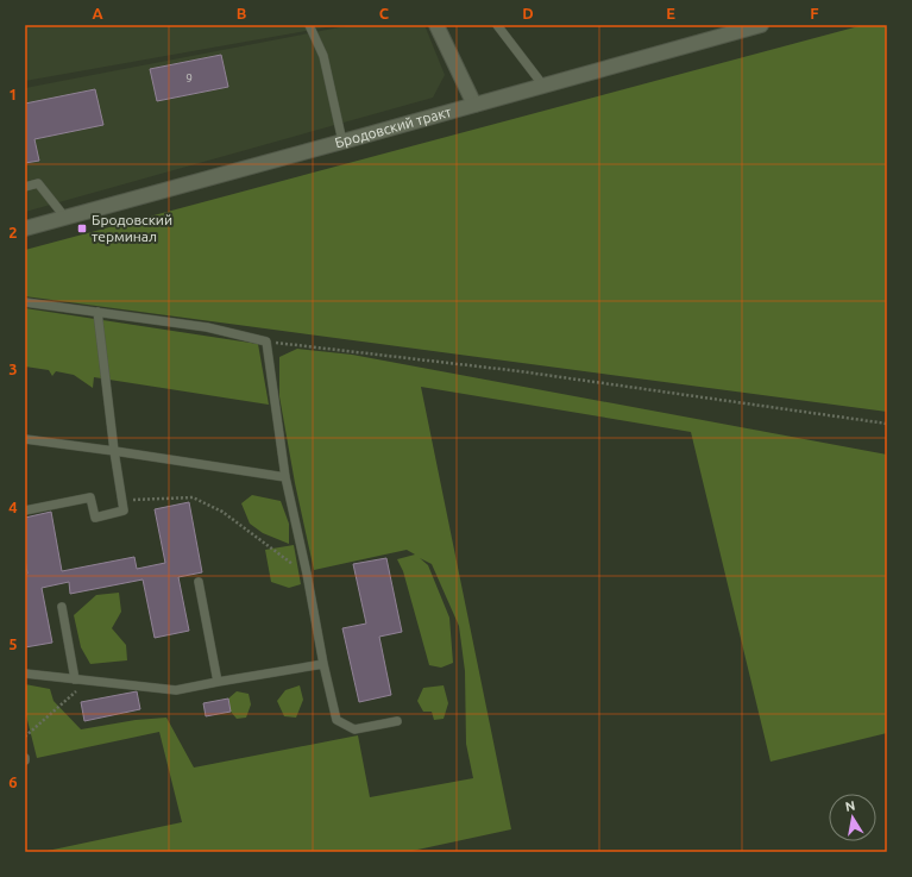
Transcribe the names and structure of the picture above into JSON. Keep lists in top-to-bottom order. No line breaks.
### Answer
{"streets":{"street":["Бродовский тракт"]},"places":{"transit":["Бродовский терминал"]},"house_numbers":["9"],"north":"top","grid":{"columns":["A","B","C","D","E","F"],"rows":["1","2","3","4","5","6"]}}
